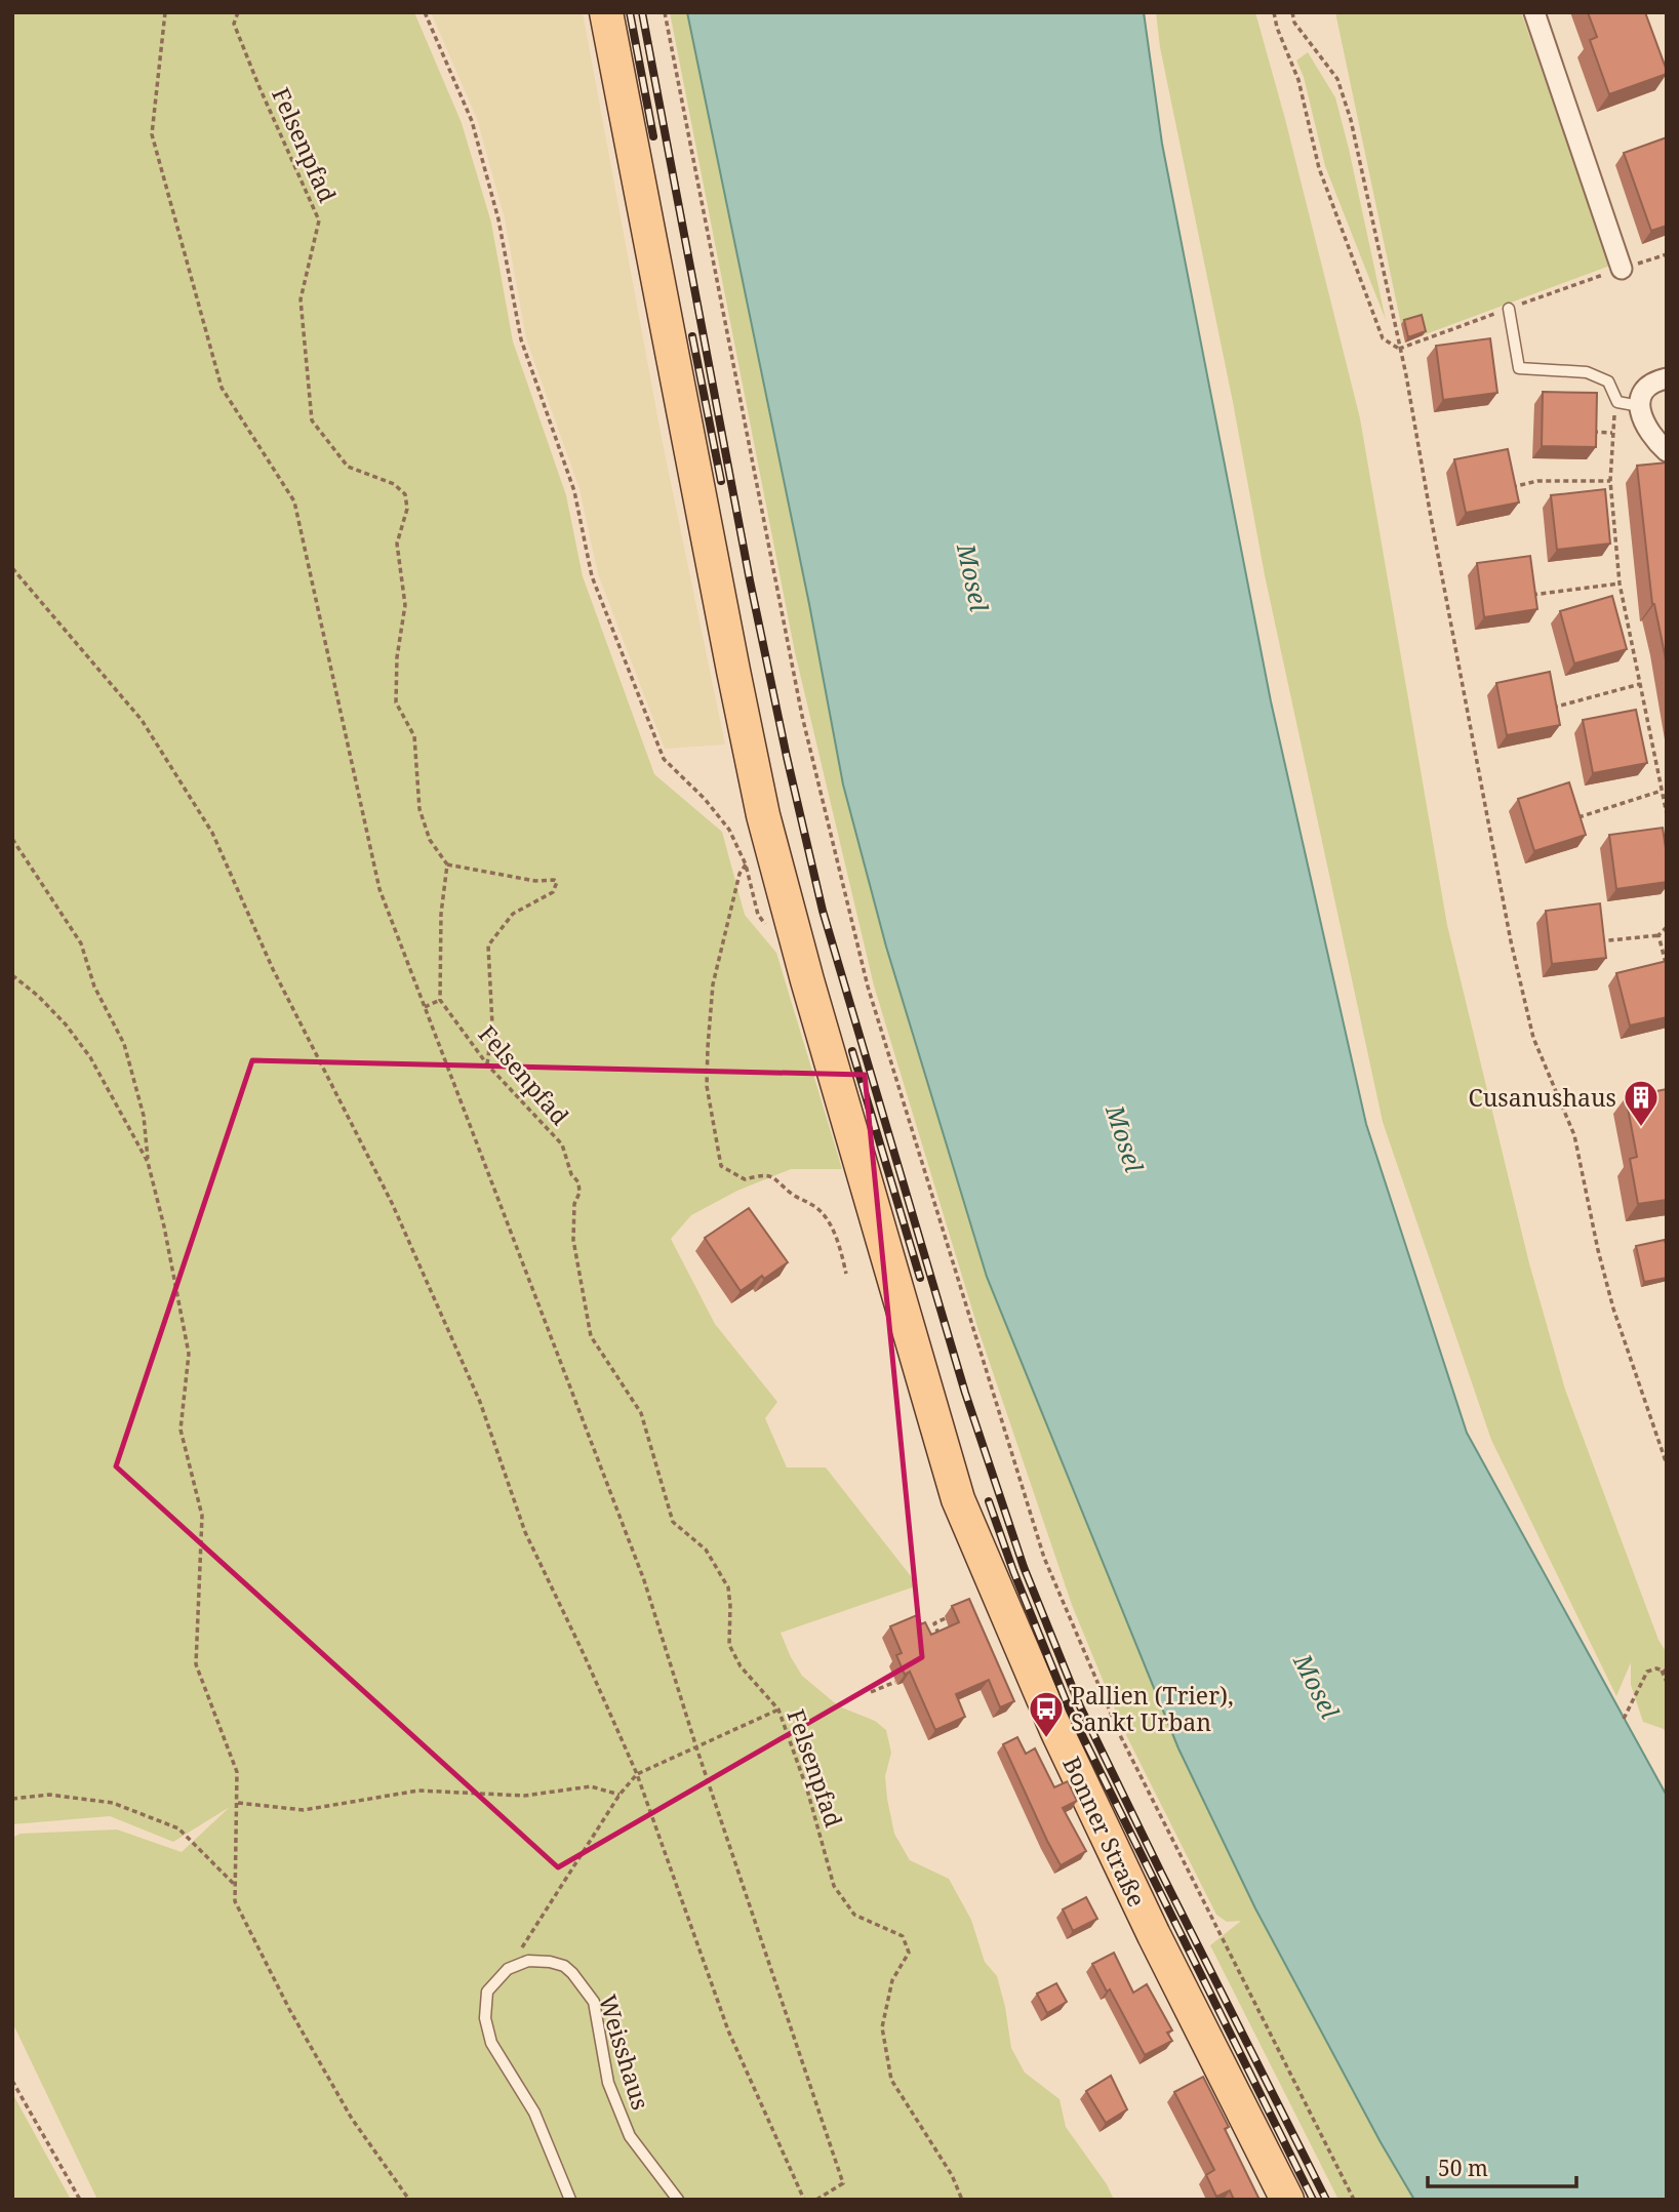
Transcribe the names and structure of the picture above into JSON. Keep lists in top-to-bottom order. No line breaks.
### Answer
{"streets":{"main road":["Bonner Straße"],"lane":["Weisshaus"],"path":["Felsenpfad"]},"water":["Mosel"],"places":{"building":["Cusanushaus"],"bus stop":["Pallien (Trier), Sankt Urban"]},"scale_bar":"50 m"}
